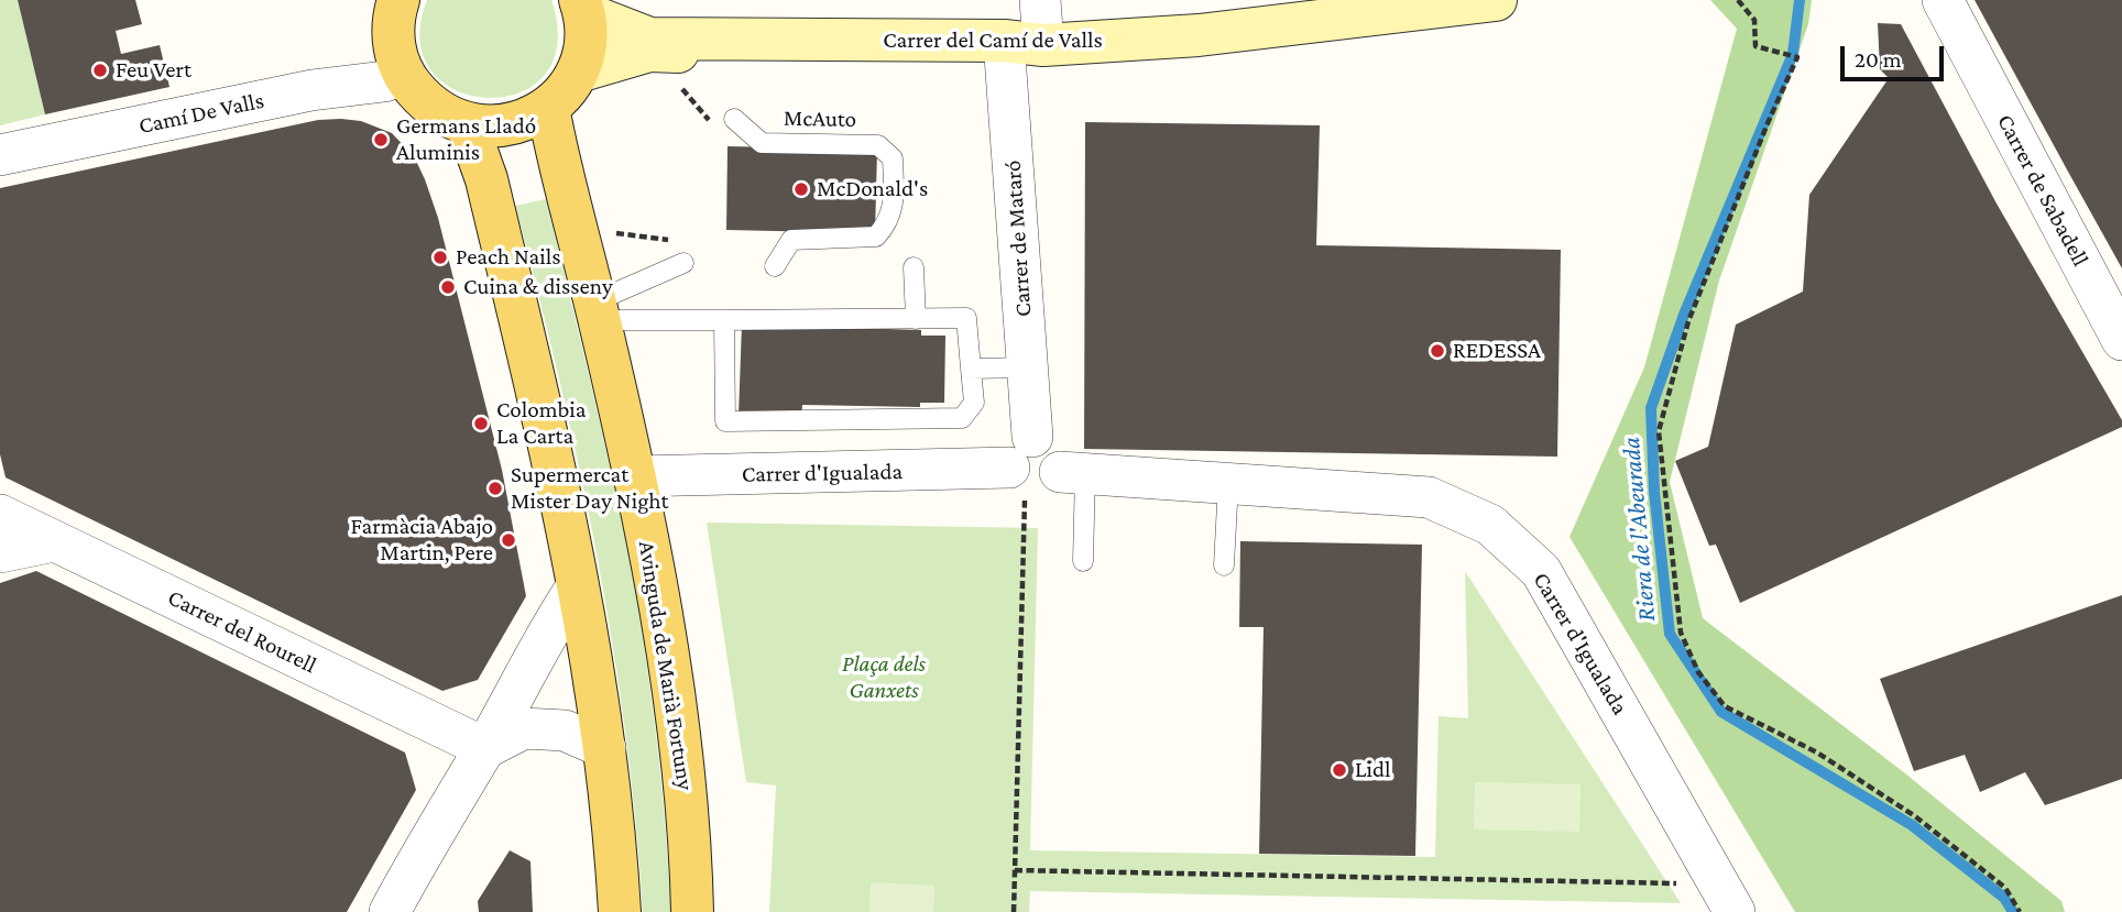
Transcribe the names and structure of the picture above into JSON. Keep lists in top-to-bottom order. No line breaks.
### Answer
{"streets":{"main road":["Carrer del Camí de Valls","Avinguda de Marià Fortuny"],"street":["Camí De Valls","Carrer de Sabadell","Carrer de Mataró","Carrer d'Igualada","Carrer del Rourell"],"lane":["McAuto"]},"crossings":[["Carrer del Camí de Valls","Carrer de Mataró"],["Carrer de Mataró","Carrer d'Igualada"],["Carrer d'Igualada","Avinguda de Marià Fortuny"]],"water":["Riera de l'Abeurada"],"parks":["Plaça dels Ganxets"],"places":["Feu Vert","Germans Lladó Aluminis","McDonald's","Peach Nails","Cuina & disseny","REDESSA","Colombia La Carta","Supermercat Mister Day Night","Farmàcia Abajo Martin, Pere","Lidl"],"scale_bar":"20 m"}
